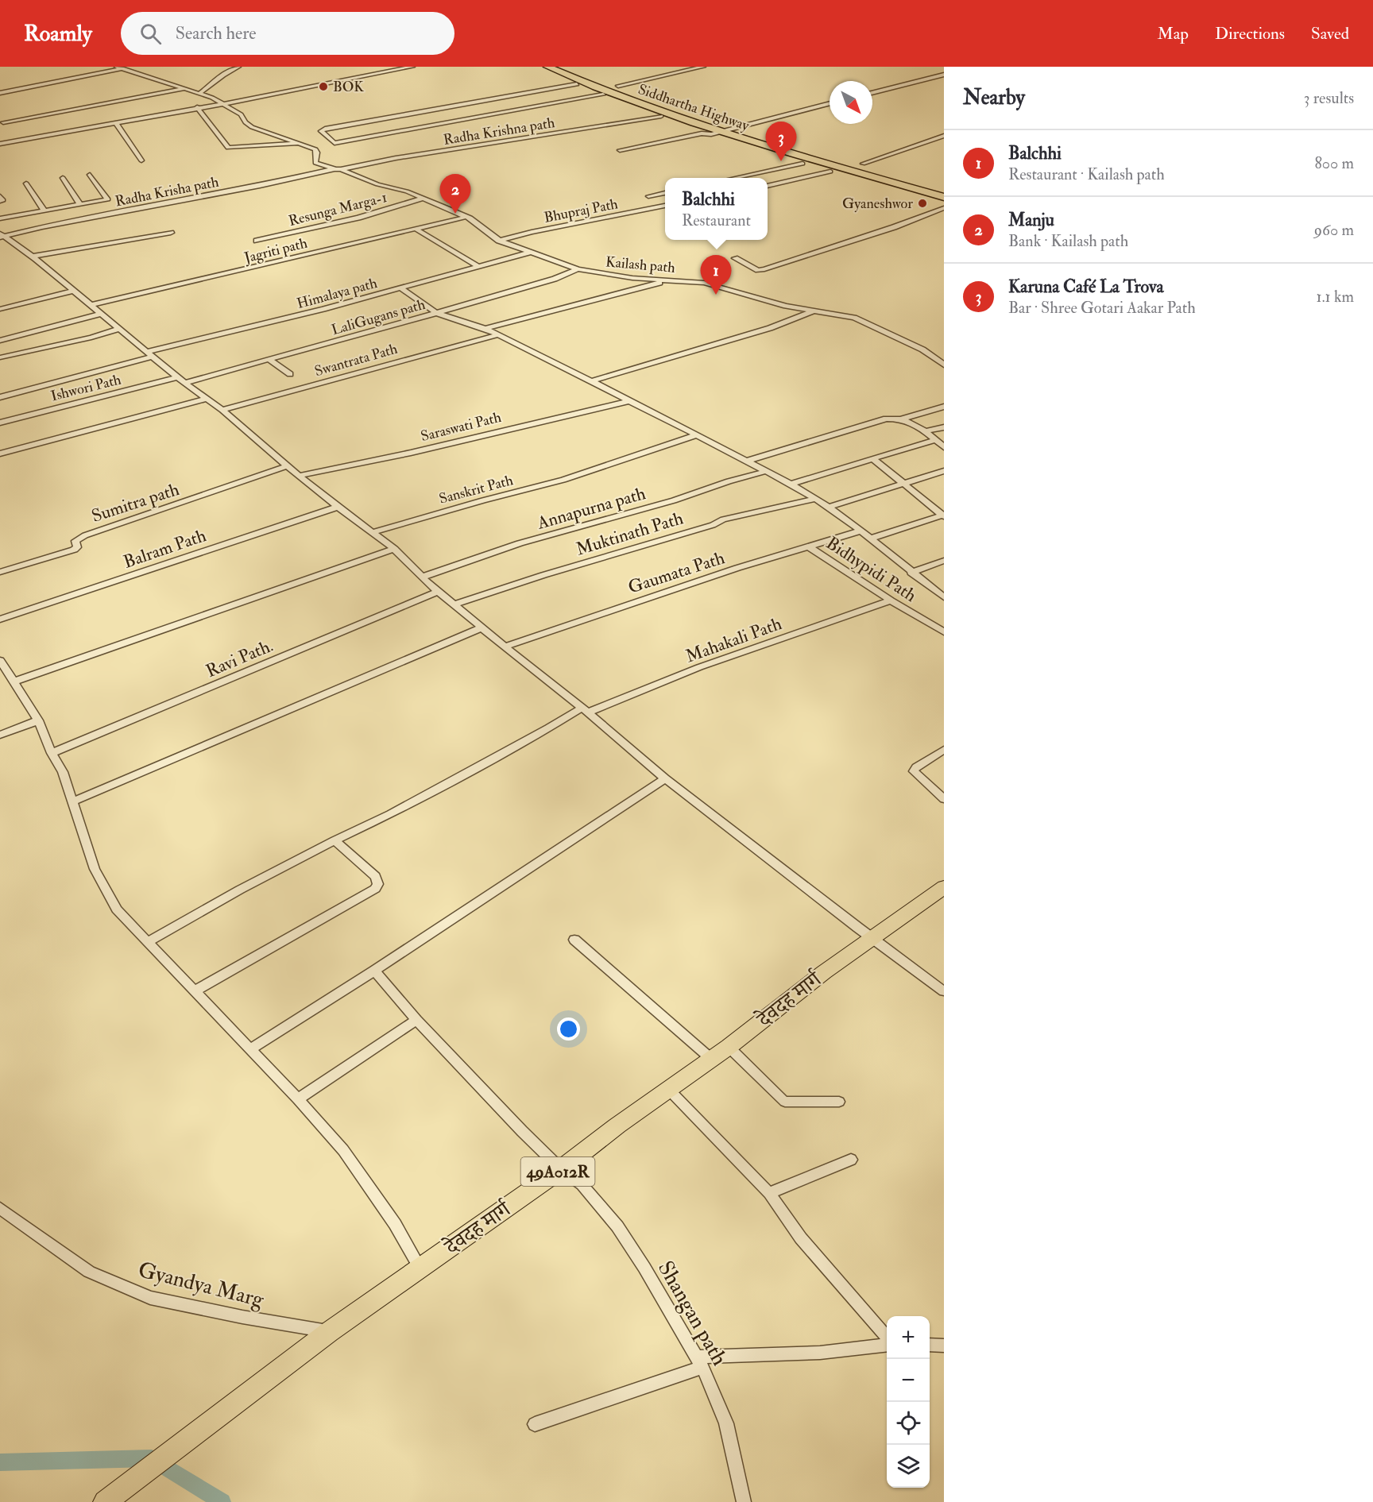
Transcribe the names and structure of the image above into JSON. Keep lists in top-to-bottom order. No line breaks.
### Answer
{"streets":{"highway":["Siddhartha Highway"],"main road":["देवदह मार्ग","49A012R"],"street":["Radha Krishna path","Radha Krisha path","Resunga Marga-1","Bhupraj Path","Jagriti path","Kailash path","Himalaya path","LaliGugans path","Swantrata Path","Ishwori Path","Saraswati Path","Sanskrit Path","Sumitra path","Annapurna path","Muktinath Path","Balram Path","Bidhypidi Path","Gaumata Path","Mahakali Path","Ravi Path.","Gyandya Marg","Shangan path"]},"crossings":[["Radha Krishna path","Radha Krisha path"],["Radha Krishna path","Kailash path"],["Radha Krisha path","Kailash path"],["Resunga Marga-1","Kailash path"],["Bhupraj Path","Kailash path"],["Jagriti path","Kailash path"],["Kailash path","Himalaya path"],["Kailash path","LaliGugans path"],["LaliGugans path","Ishwori Path"],["Bidhypidi Path","Gaumata Path"],["Bidhypidi Path","Mahakali Path"],["देवदह मार्ग","Gyandya Marg"],["देवदह मार्ग","Shangan path"]],"places":["BOK","Gyaneshwor"],"north":"bottom right","page":{"header":"Roamly","search":"Search here","nav":["Map","Directions","Saved"],"heading":["Nearby","3 results"],"pins":["3","2","1"],"list":[{"mark":"1","name":"Balchhi","note":"Restaurant · Kailash path","value":"800 m"},{"mark":"2","name":"Manju","note":"Bank · Kailash path","value":"960 m"},{"mark":"3","name":"Karuna Café La Trova","note":"Bar · Shree Gotari Aakar Path","value":"1.1 km"}],"popup":["Balchhi","Restaurant"],"map_buttons":["+","−"]}}
